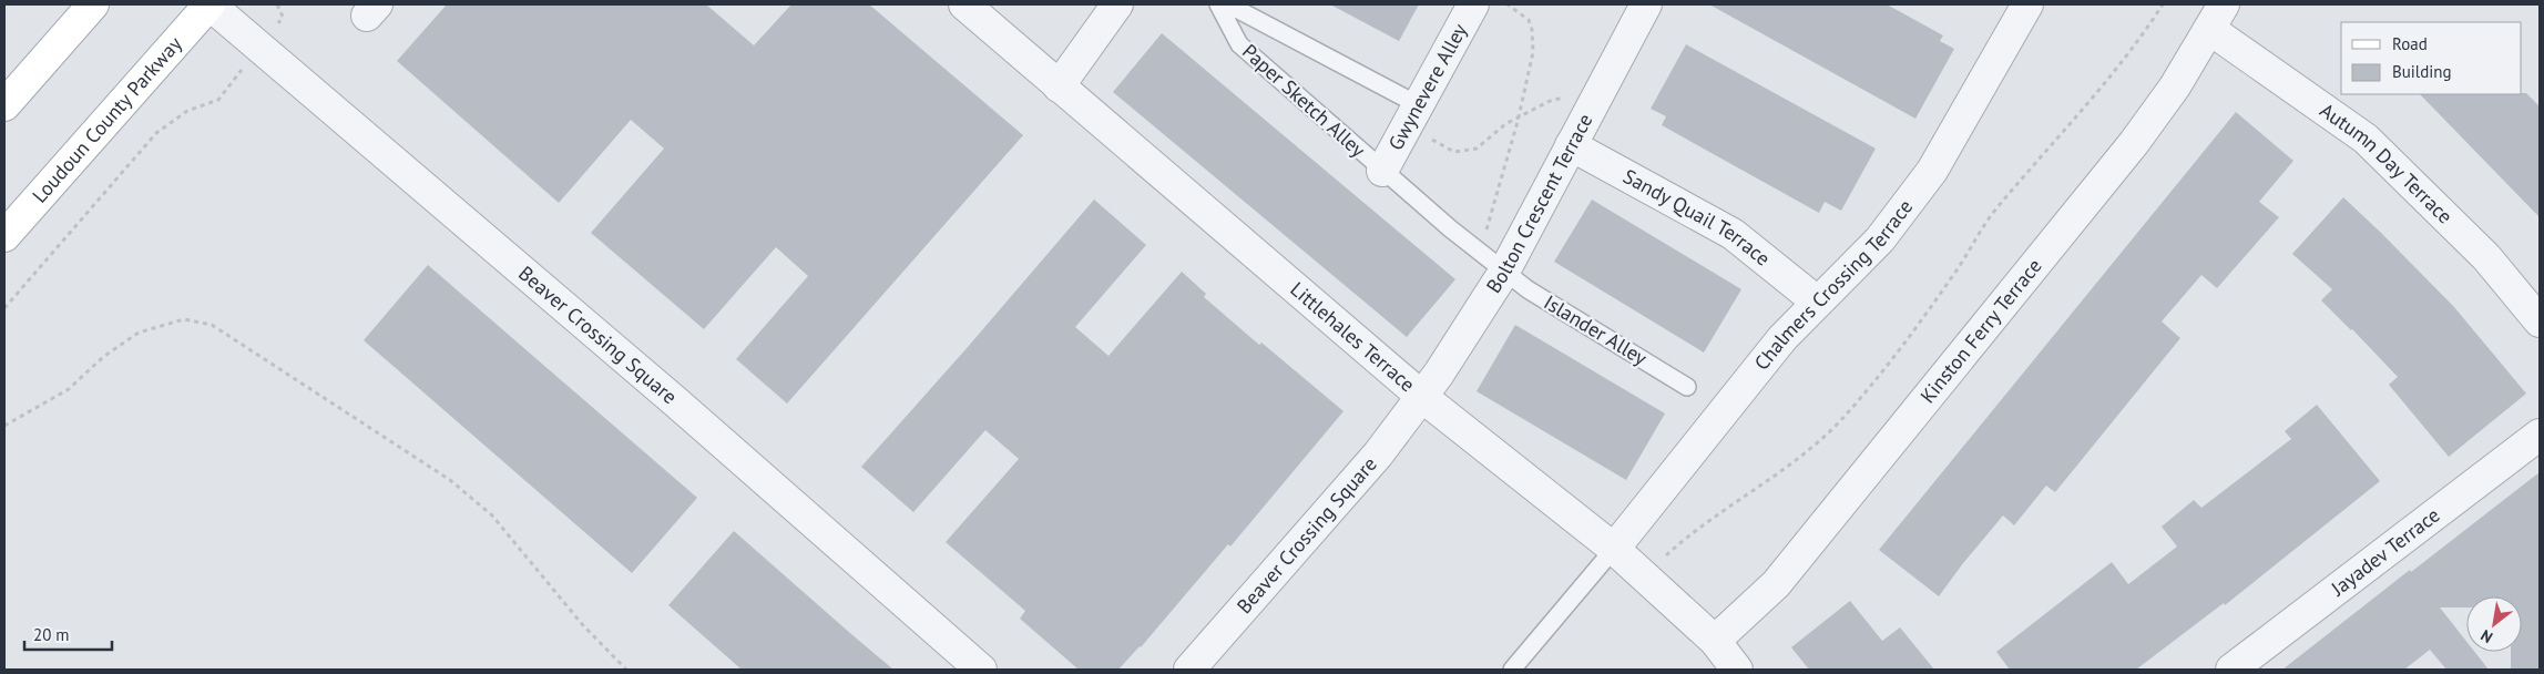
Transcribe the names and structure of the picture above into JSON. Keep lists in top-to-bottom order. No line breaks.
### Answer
{"streets":{"main road":["Loudoun County Parkway"],"street":["Gwynevere Alley","Autumn Day Terrace","Bolton Crescent Terrace","Sandy Quail Terrace","Chalmers Crossing Terrace","Kinston Ferry Terrace","Beaver Crossing Square","Littlehales Terrace","Jayadev Terrace"],"lane":["Paper Sketch Alley","Islander Alley"]},"crossings":[["Gwynevere Alley","Paper Sketch Alley"],["Paper Sketch Alley","Bolton Crescent Terrace"],["Paper Sketch Alley","Islander Alley"],["Loudoun County Parkway","Beaver Crossing Square"],["Autumn Day Terrace","Kinston Ferry Terrace"],["Bolton Crescent Terrace","Sandy Quail Terrace"],["Bolton Crescent Terrace","Islander Alley"],["Bolton Crescent Terrace","Beaver Crossing Square"],["Bolton Crescent Terrace","Littlehales Terrace"],["Sandy Quail Terrace","Chalmers Crossing Terrace"],["Chalmers Crossing Terrace","Littlehales Terrace"],["Kinston Ferry Terrace","Littlehales Terrace"],["Beaver Crossing Square","Littlehales Terrace"]],"legend":["Road","Building"],"scale_bar":"20 m","north":"bottom left"}
